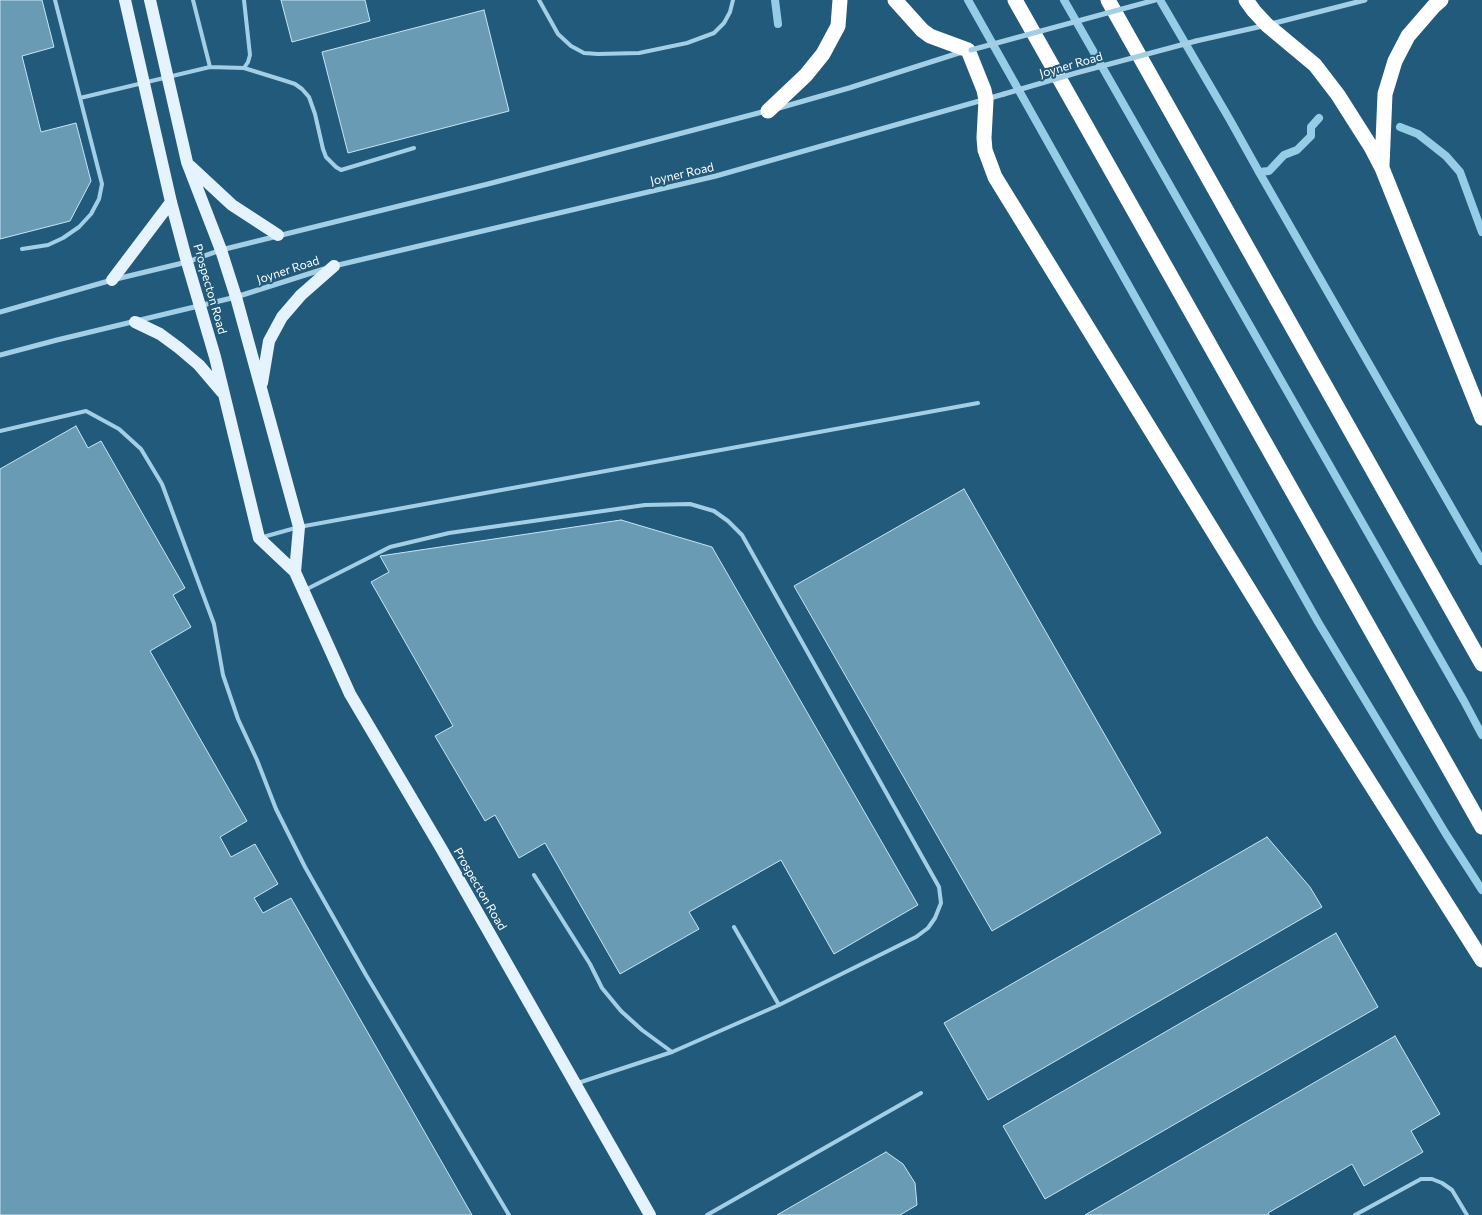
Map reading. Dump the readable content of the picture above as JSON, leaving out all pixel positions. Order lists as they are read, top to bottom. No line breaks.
{"streets":{"main road":["Prospecton Road"],"street":["Joyner Road"]},"crossings":[["Joyner Road","Prospecton Road"]]}
